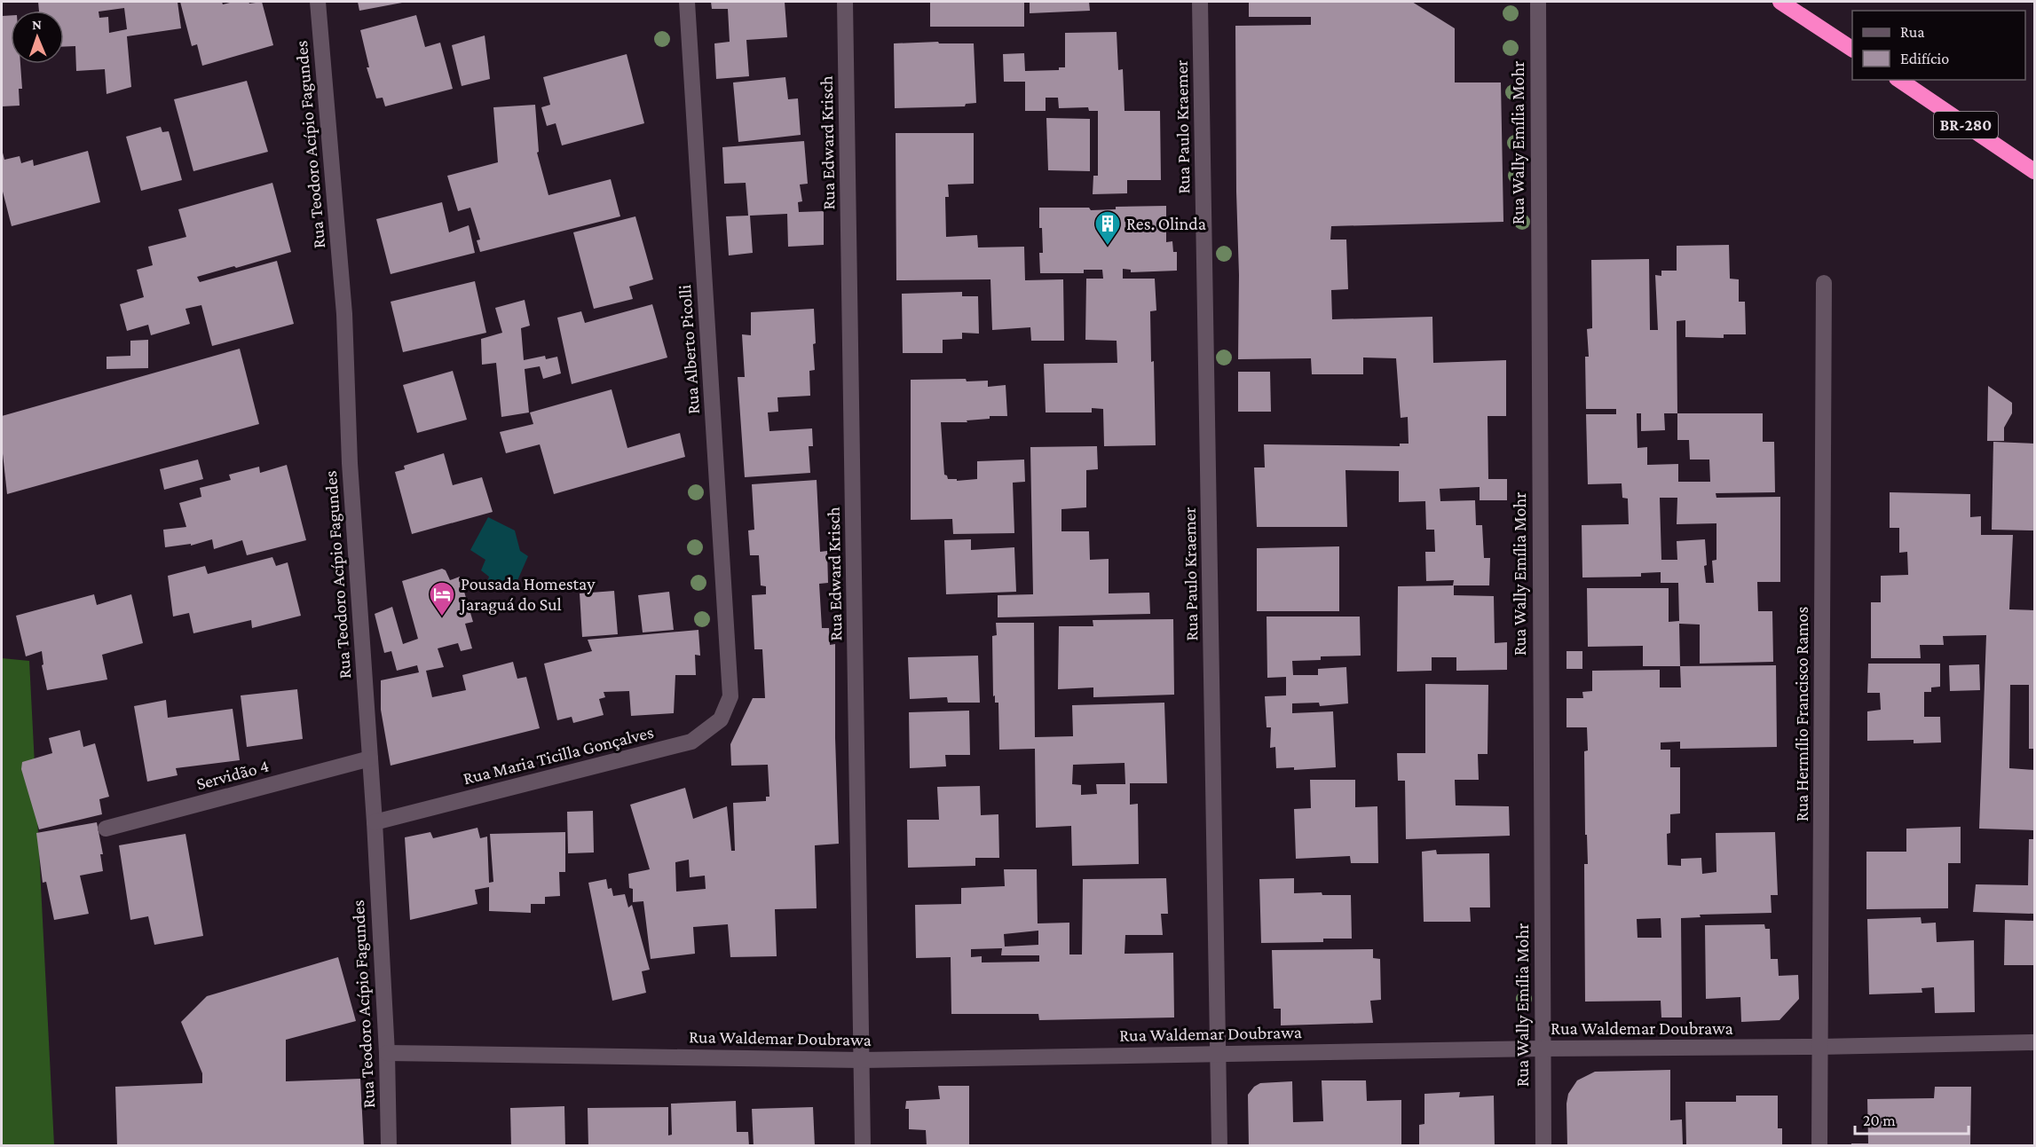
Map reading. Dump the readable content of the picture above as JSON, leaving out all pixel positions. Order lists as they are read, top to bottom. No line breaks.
{"streets":{"highway":["BR-280"],"street":["Rua Paulo Kraemer","Rua Edward Krisch","Rua Wally Emília Mohr","Rua Teodoro Acípio Fagundes","Rua Alberto Picolli","Rua Hermílio Francisco Ramos","Rua Maria Ticilla Gonçalves","Servidão 4","Rua Waldemar Doubrawa"]},"crossings":[["Rua Paulo Kraemer","Rua Waldemar Doubrawa"],["Rua Edward Krisch","Rua Waldemar Doubrawa"],["Rua Wally Emília Mohr","Rua Waldemar Doubrawa"],["Rua Teodoro Acípio Fagundes","Rua Maria Ticilla Gonçalves"],["Rua Teodoro Acípio Fagundes","Servidão 4"],["Rua Teodoro Acípio Fagundes","Rua Waldemar Doubrawa"],["Rua Alberto Picolli","Rua Maria Ticilla Gonçalves"],["Rua Hermílio Francisco Ramos","Rua Waldemar Doubrawa"]],"places":{"building":["Res. Olinda"],"hotel":["Pousada Homestay Jaraguá do Sul"]},"legend":["Rua","Edifício"],"scale_bar":"20 m","north":"top"}
